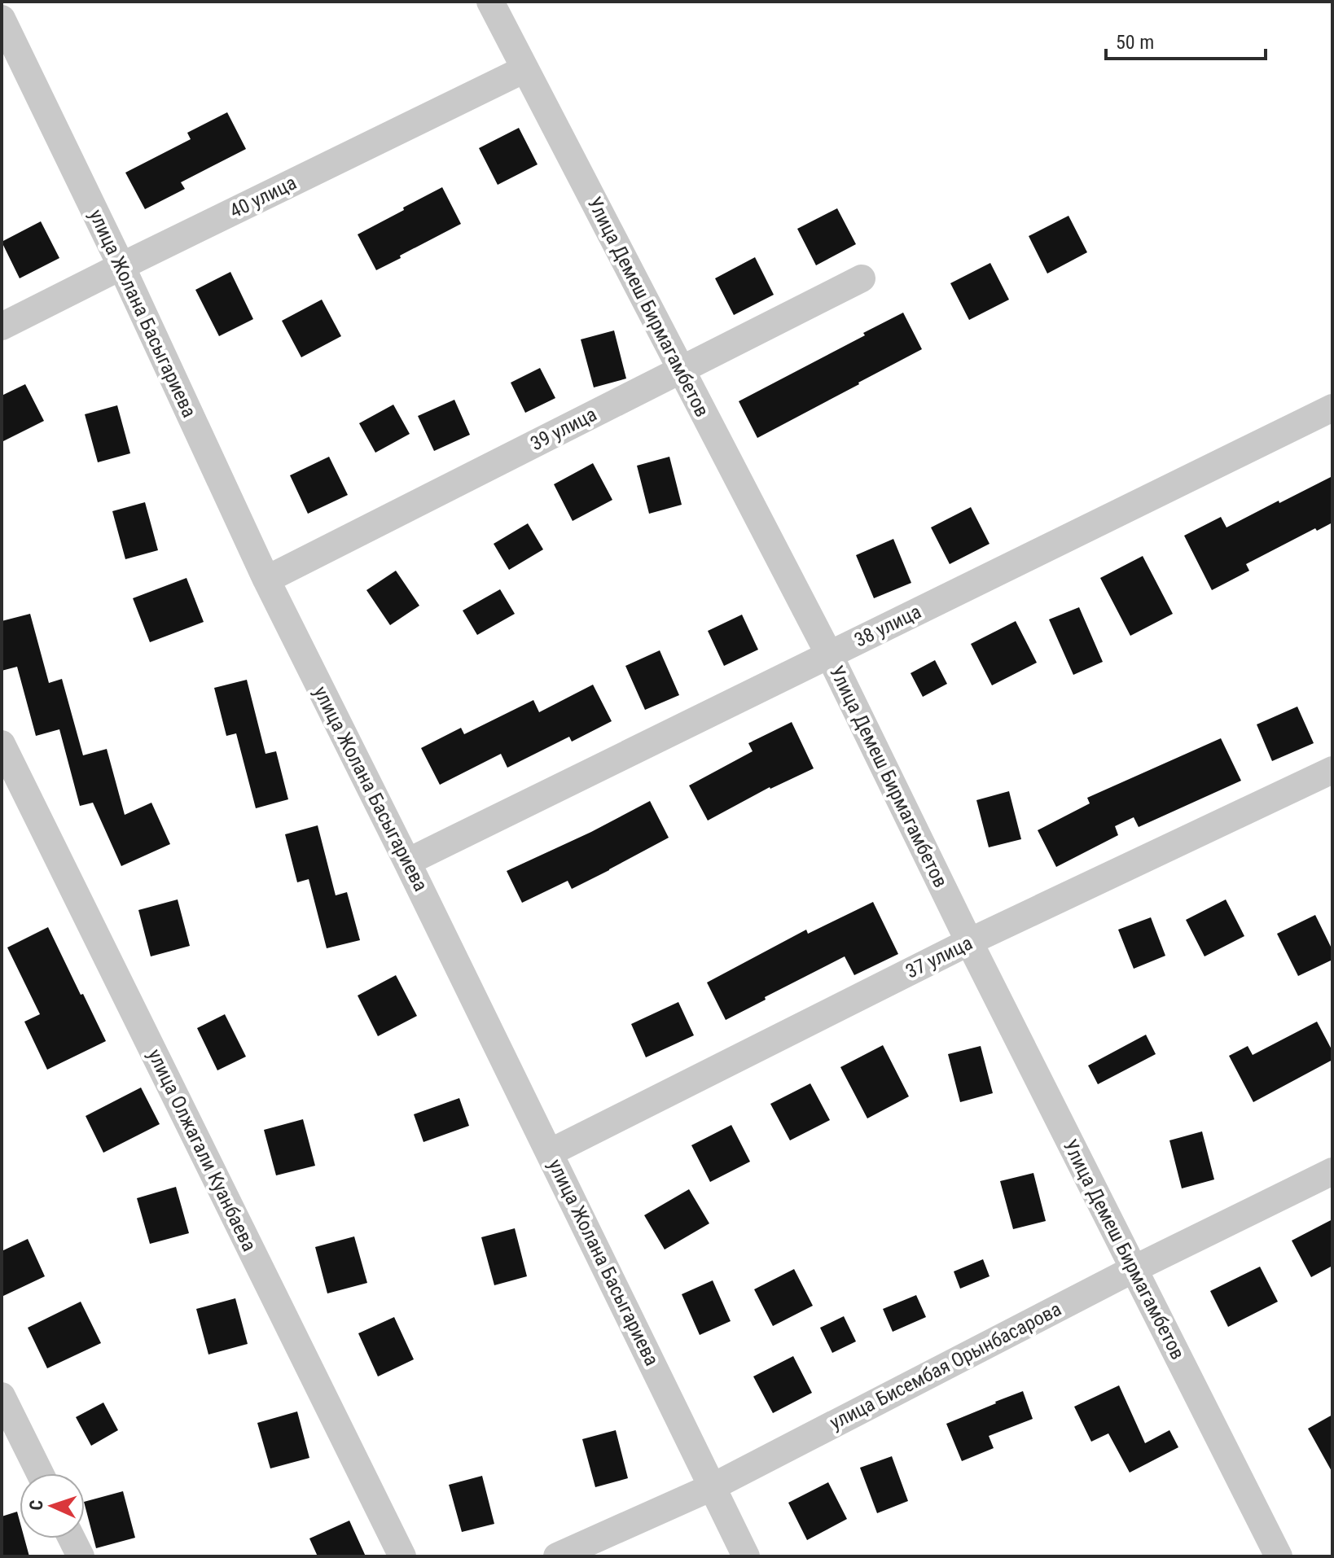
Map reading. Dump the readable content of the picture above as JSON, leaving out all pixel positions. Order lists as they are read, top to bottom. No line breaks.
{"streets":{"street":["40 улица","Улица Демеш Бирмагамбетов","улица Жолана Басыгариева","39 улица","38 улица","37 улица","улица Олжагали Куанбаева","улица Бисембая Орынбасарова"]},"crossings":[["40 улица","Улица Демеш Бирмагамбетов"],["40 улица","улица Жолана Басыгариева"],["Улица Демеш Бирмагамбетов","39 улица"],["Улица Демеш Бирмагамбетов","38 улица"],["Улица Демеш Бирмагамбетов","37 улица"],["Улица Демеш Бирмагамбетов","улица Бисембая Орынбасарова"],["улица Жолана Басыгариева","39 улица"],["улица Жолана Басыгариева","38 улица"],["улица Жолана Басыгариева","37 улица"],["улица Жолана Басыгариева","улица Бисембая Орынбасарова"]],"scale_bar":"50 m","north":"left"}
